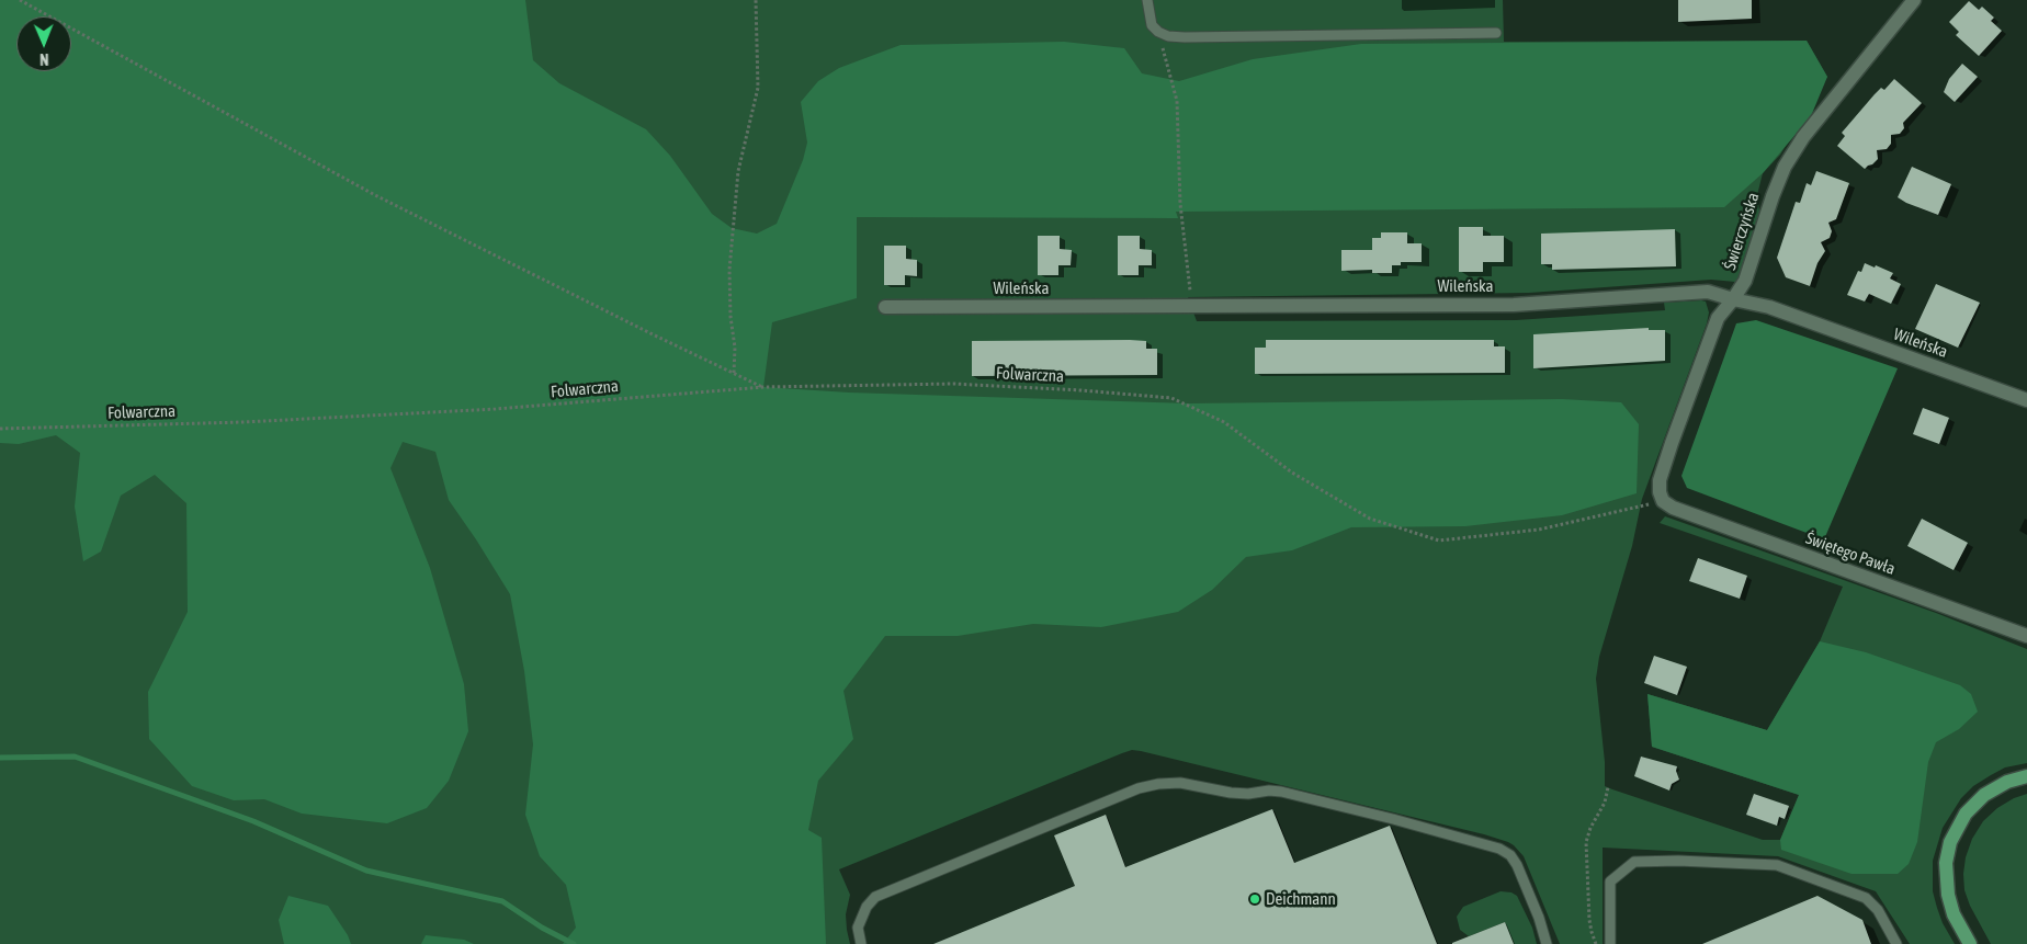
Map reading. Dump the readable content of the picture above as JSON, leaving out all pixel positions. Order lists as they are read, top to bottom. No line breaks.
{"streets":{"street":["Świerczyńska","Wileńska","Świętego Pawła"],"path":["Folwarczna"]},"crossings":[["Świerczyńska","Wileńska"],["Świerczyńska","Folwarczna"],["Świerczyńska","Świętego Pawła"],["Folwarczna","Świętego Pawła"]],"places":["Deichmann"],"north":"bottom"}
